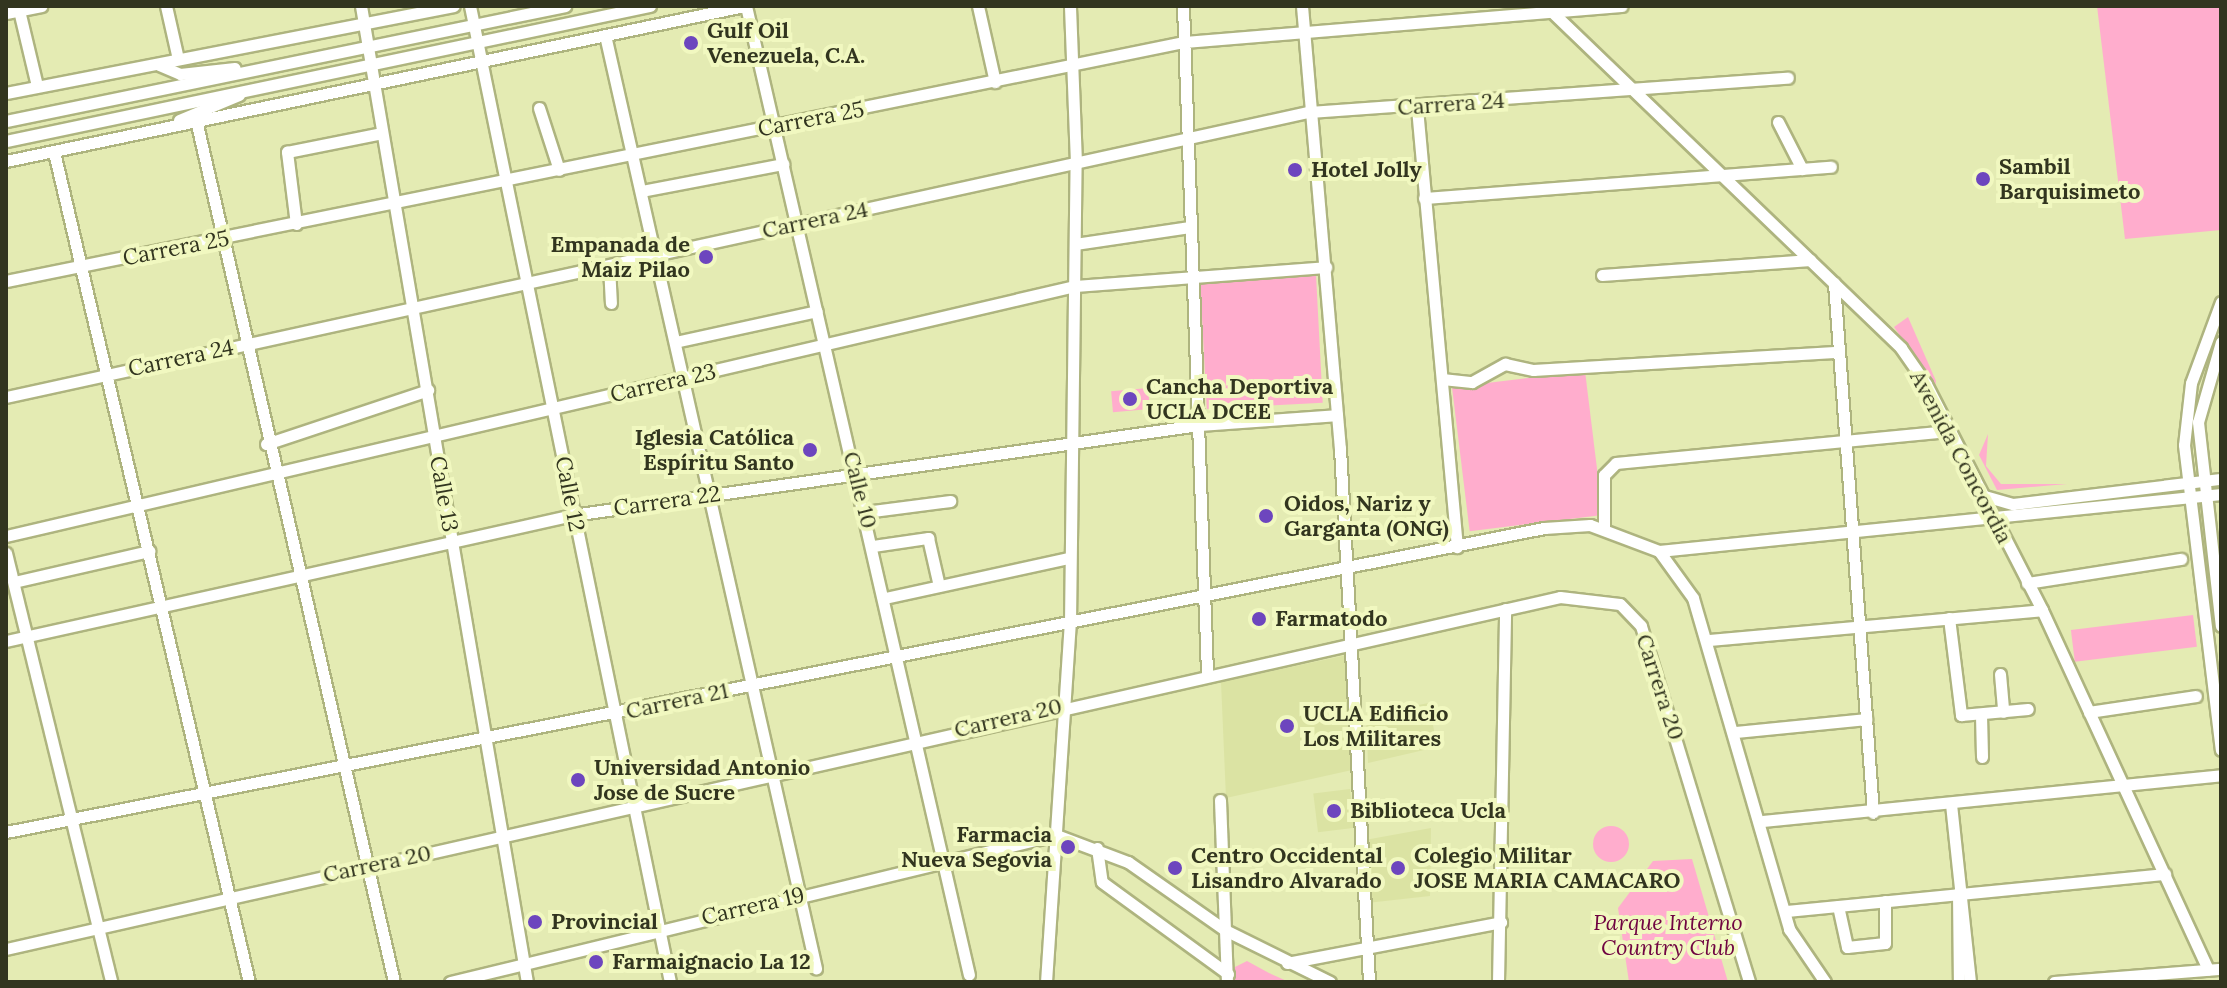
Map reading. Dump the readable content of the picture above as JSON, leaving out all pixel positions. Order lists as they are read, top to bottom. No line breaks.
{"streets":{"street":["Carrera 24","Carrera 25","Carrera 23","Avenida Concordia","Calle 10","Calle 13","Calle 12","Carrera 22","Carrera 20","Carrera 21","Carrera 19"]},"crossings":[["Carrera 24","Avenida Concordia"],["Carrera 24","Calle 10"],["Carrera 24","Calle 13"],["Carrera 24","Calle 12"],["Carrera 25","Avenida Concordia"],["Carrera 25","Calle 10"],["Carrera 25","Calle 13"],["Carrera 25","Calle 12"],["Carrera 23","Calle 10"],["Carrera 23","Calle 13"],["Carrera 23","Calle 12"],["Calle 10","Carrera 22"],["Calle 10","Carrera 20"],["Calle 10","Carrera 21"],["Calle 10","Carrera 19"],["Calle 13","Carrera 22"],["Calle 13","Carrera 20"],["Calle 13","Carrera 21"],["Calle 13","Carrera 19"],["Calle 12","Carrera 22"],["Calle 12","Carrera 20"],["Calle 12","Carrera 21"],["Calle 12","Carrera 19"]],"parks":["Parque Interno Country Club"],"places":["Gulf Oil Venezuela, C.A.","Hotel Jolly","Sambil Barquisimeto","Empanada de Maiz Pilao","Cancha Deportiva UCLA DCEE","Iglesia Católica Espíritu Santo","Oidos, Nariz y Garganta (ONG)","Farmatodo","UCLA Edificio Los Militares","Universidad Antonio Jose de Sucre","Biblioteca Ucla","Farmacia Nueva Segovia","Centro Occidental Lisandro Alvarado","Colegio Militar JOSE MARIA CAMACARO","Provincial","Farmaignacio La 12"]}
